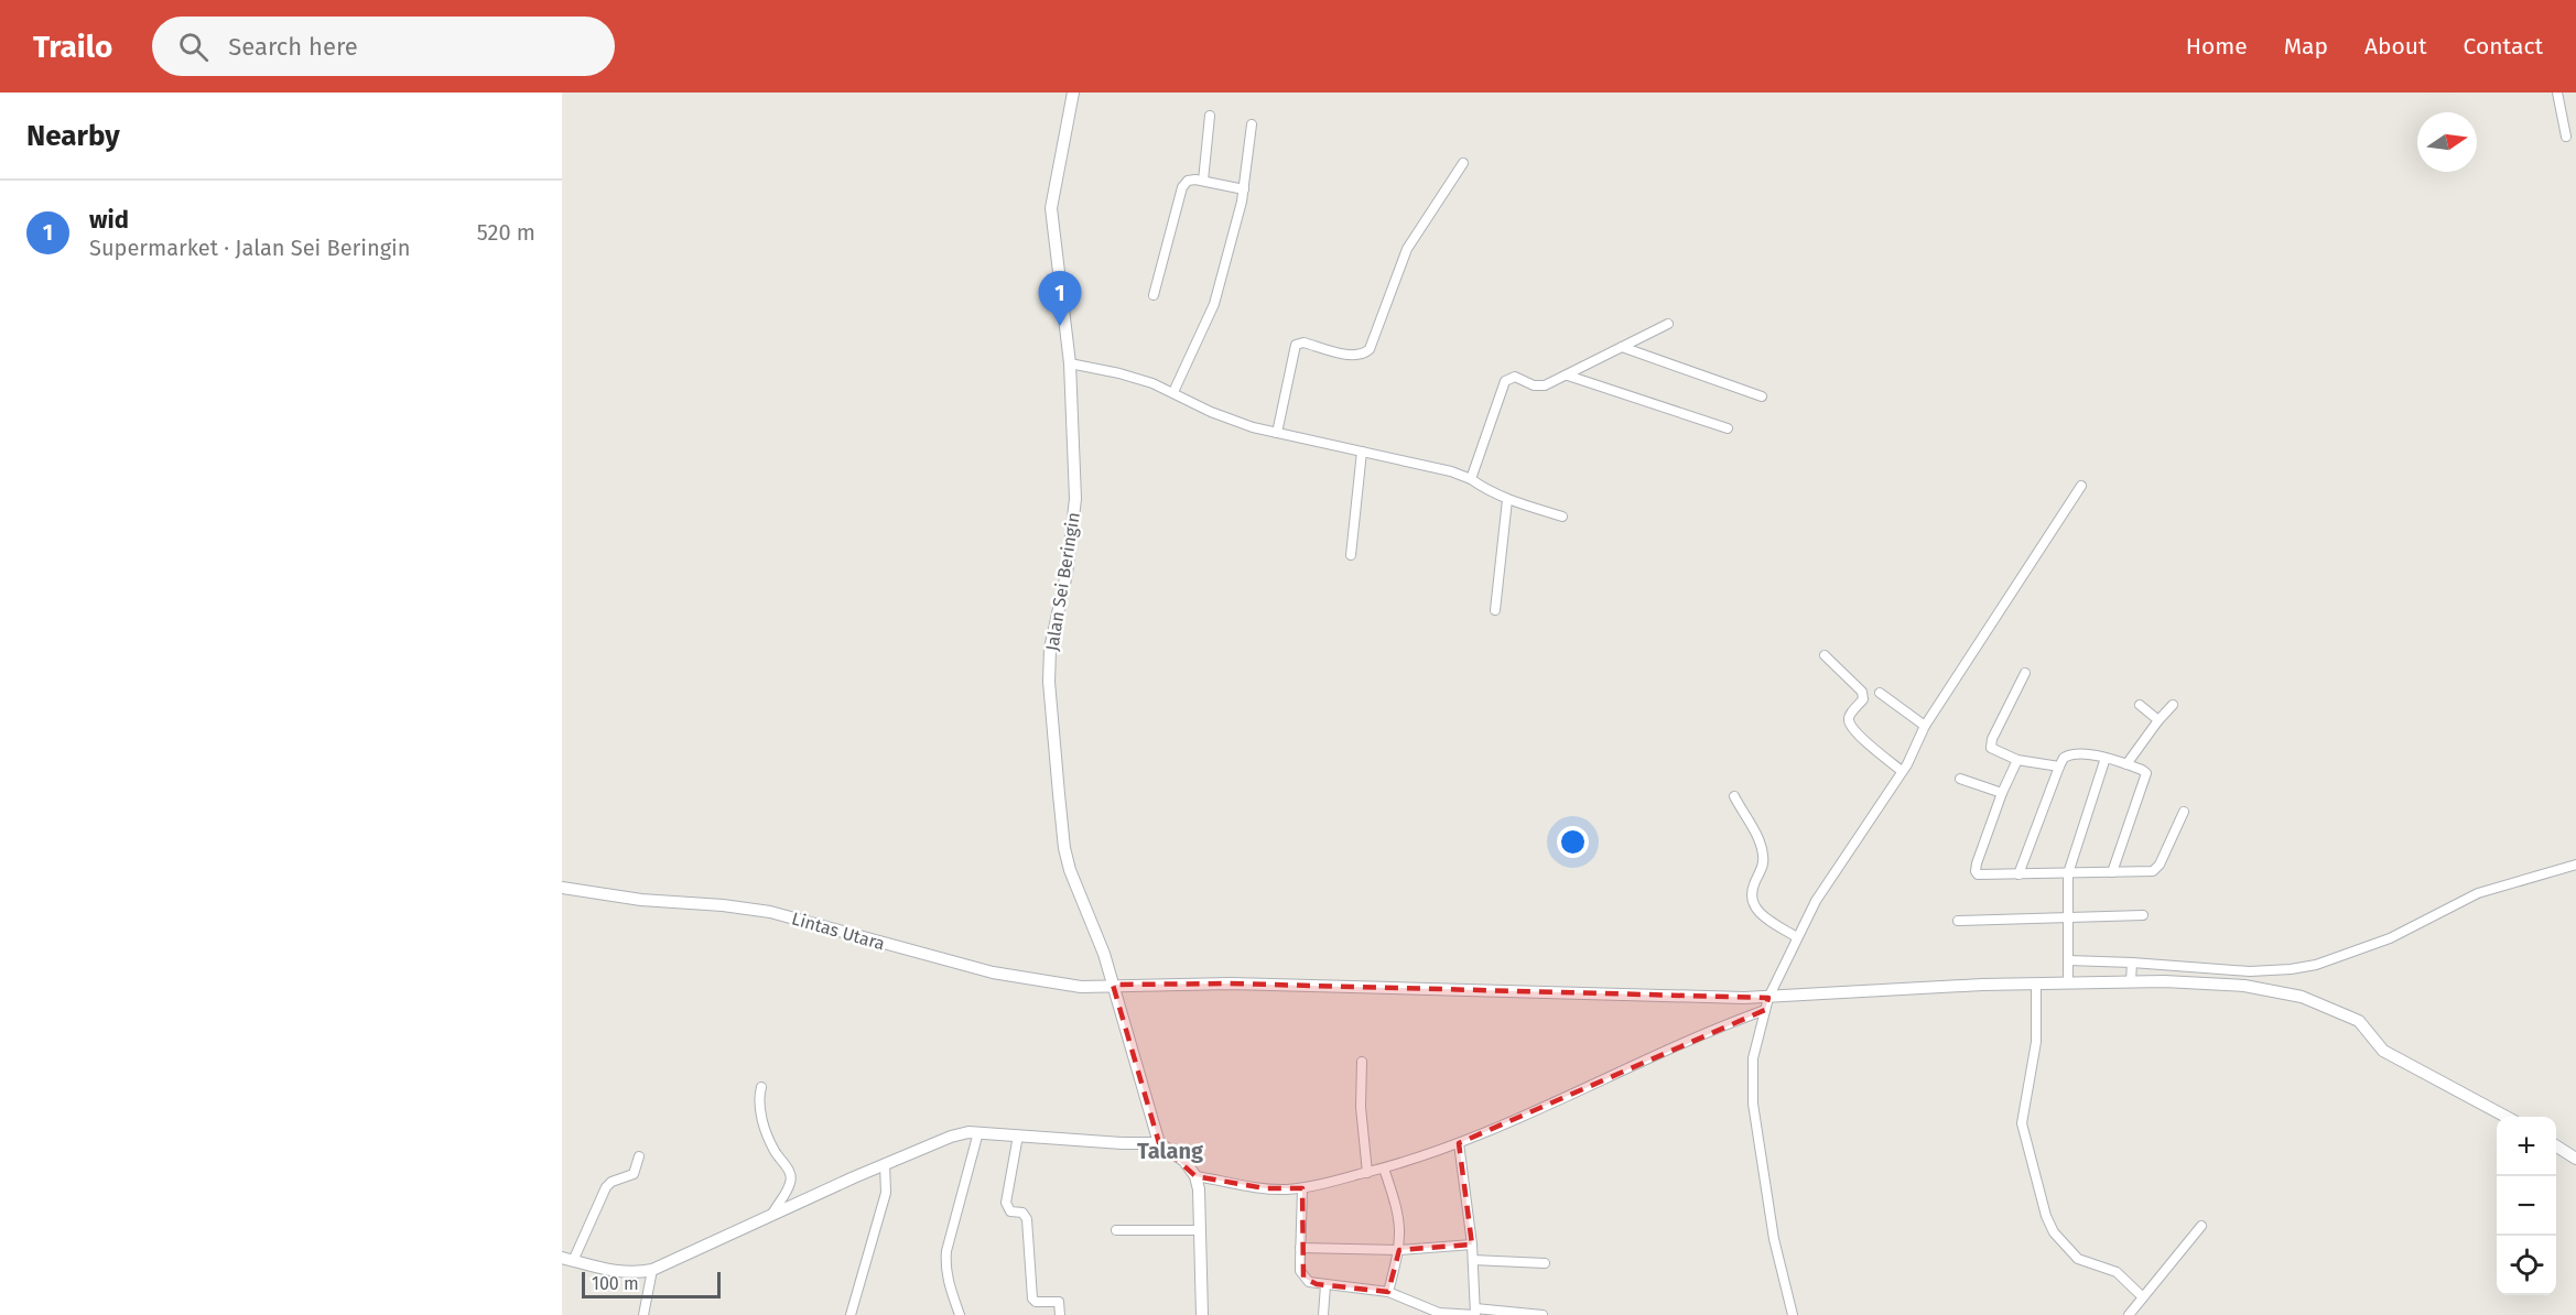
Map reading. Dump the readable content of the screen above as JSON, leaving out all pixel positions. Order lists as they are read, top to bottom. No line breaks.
{"streets":{"street":["Jalan Sei Beringin","Lintas Utara"]},"crossings":[["Jalan Sei Beringin","Lintas Utara"]],"districts":["Talang"],"scale_bar":"100 m","north":"right","page":{"header":"Trailo","search":"Search here","nav":["Home","Map","About","Contact"],"heading":"Nearby","list":[{"mark":"1","name":"wid","note":"Supermarket · Jalan Sei Beringin","value":"520 m"}],"pins":"1","map_buttons":["+","−"],"scale":"100 m"}}
